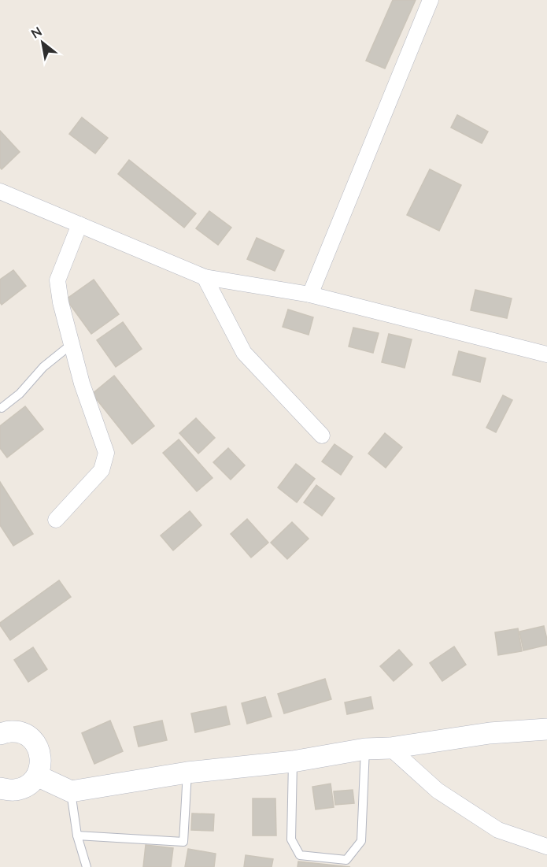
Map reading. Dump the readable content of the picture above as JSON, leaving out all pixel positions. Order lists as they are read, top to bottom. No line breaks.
{"north":"top left"}
